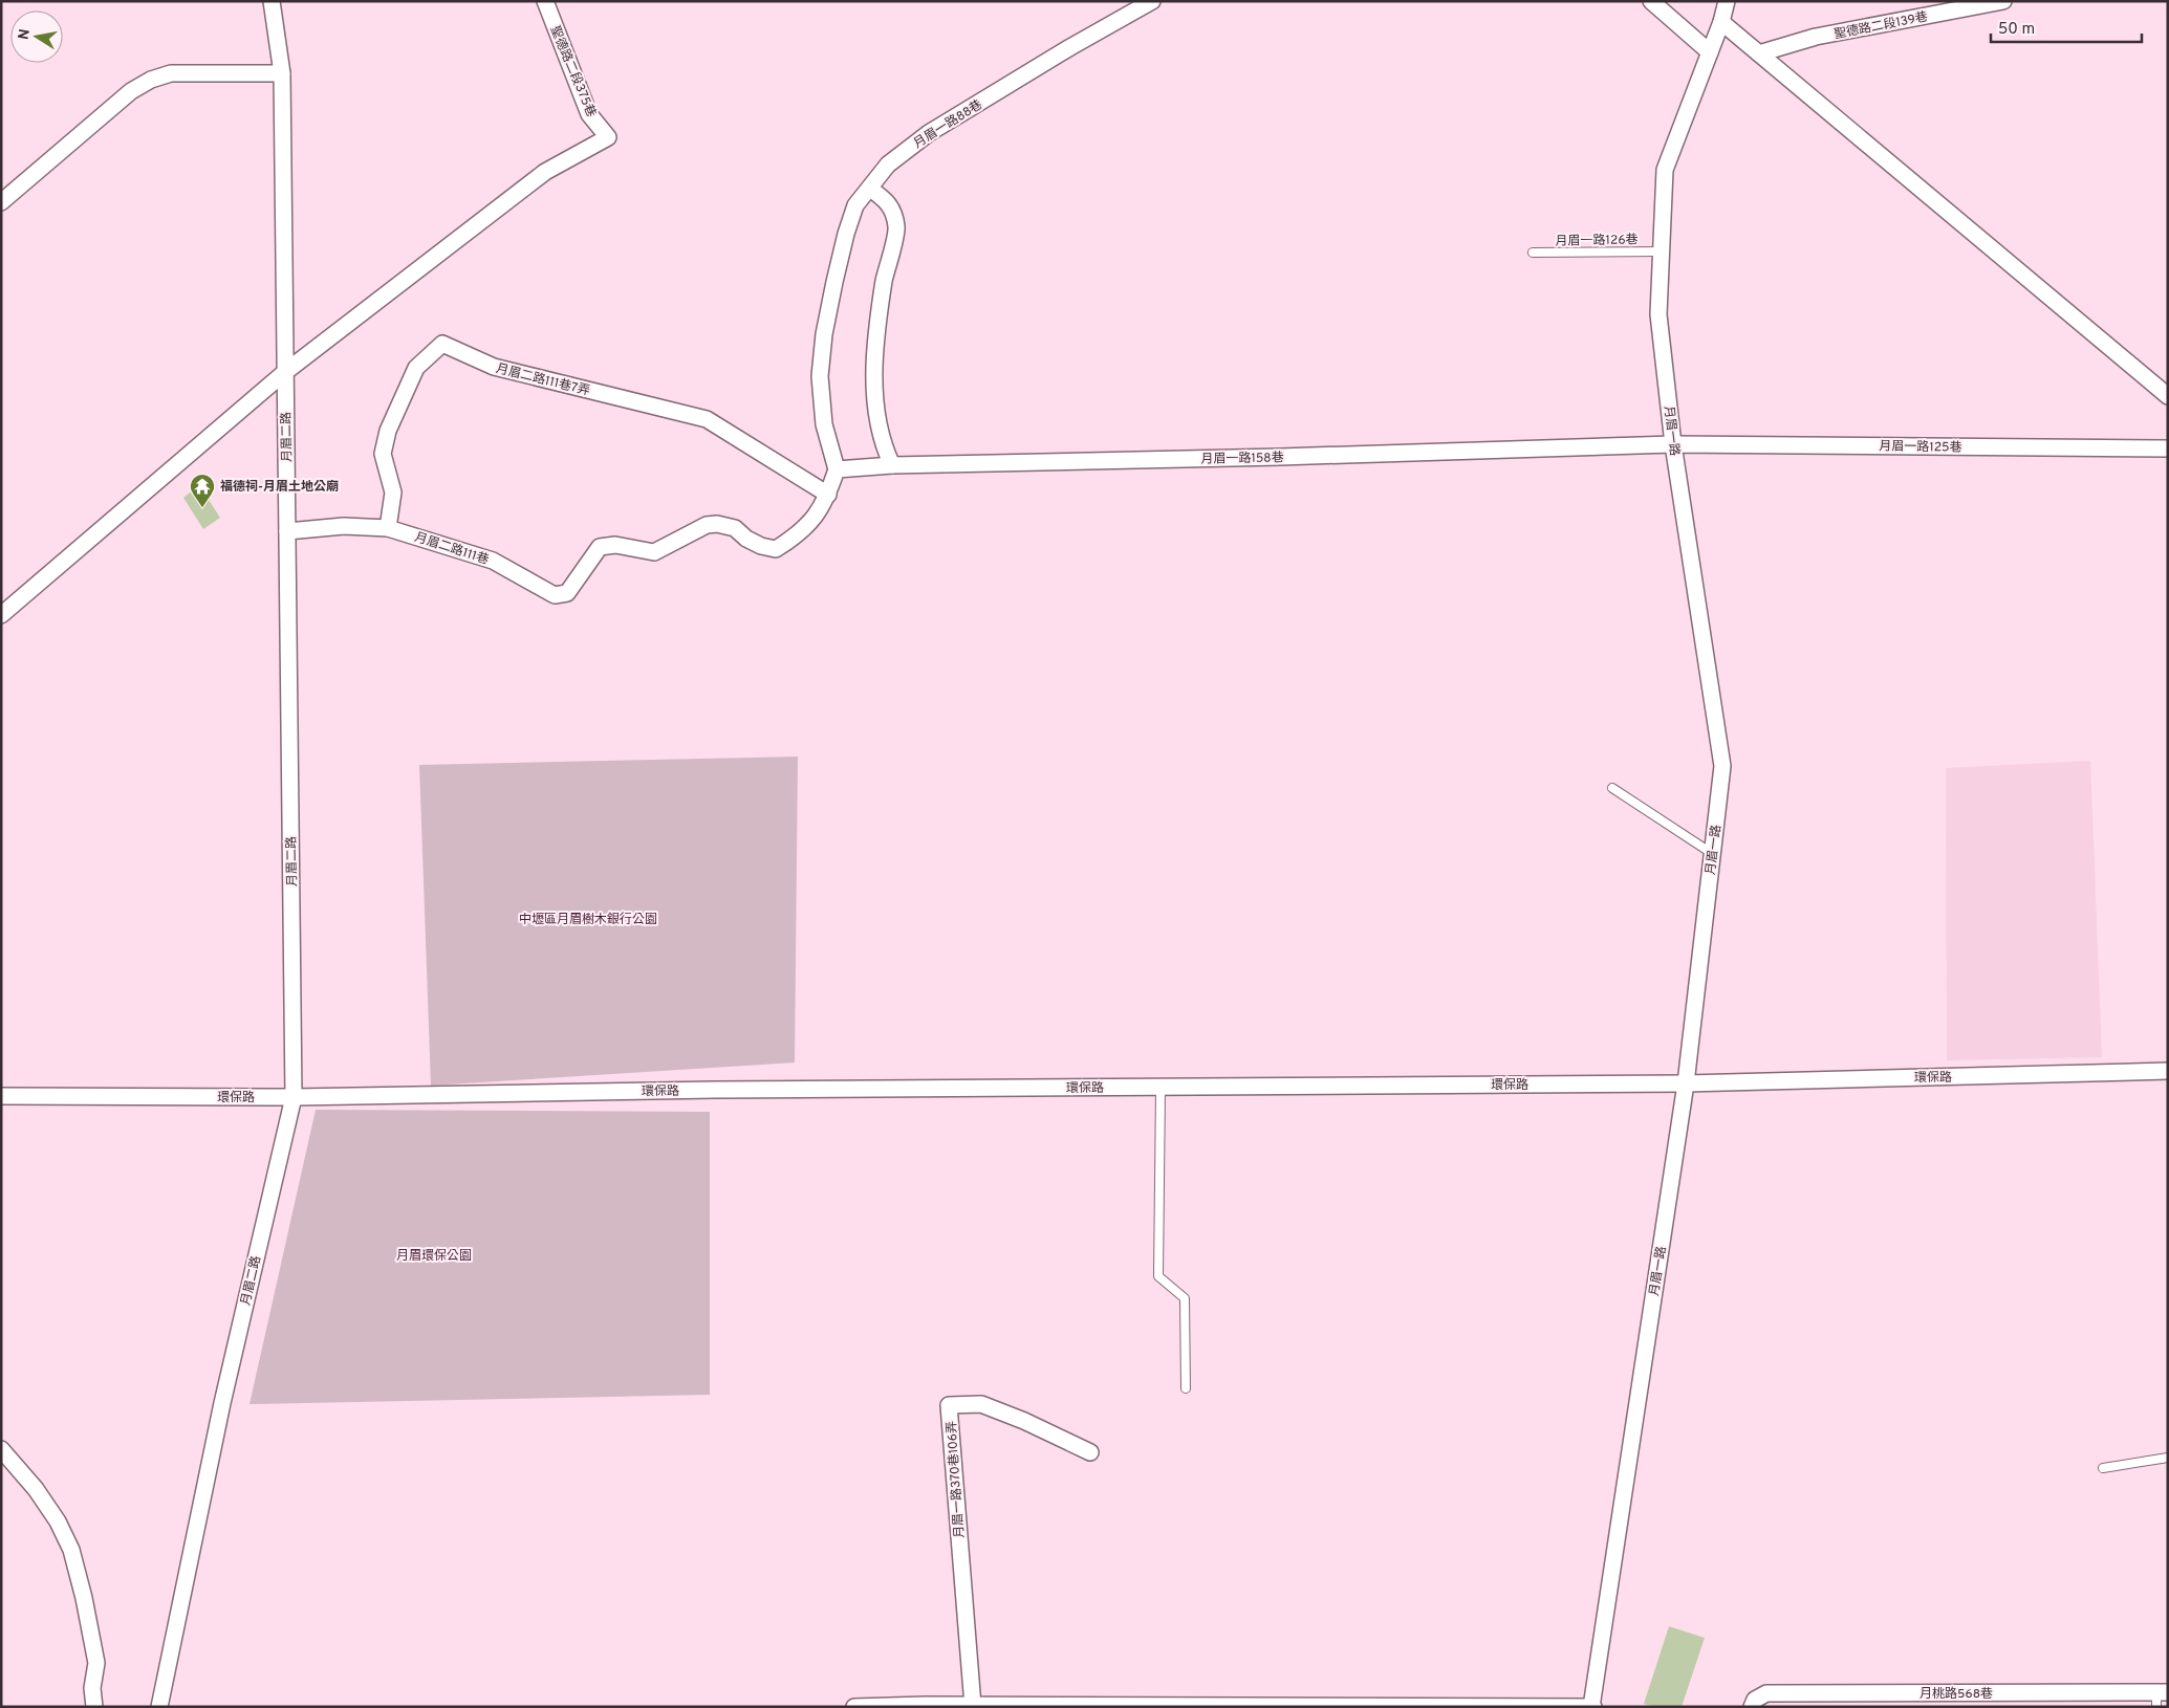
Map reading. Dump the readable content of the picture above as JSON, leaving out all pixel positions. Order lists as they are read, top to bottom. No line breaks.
{"streets":{"street":["聖德路二段139巷","聖德路二段375巷","月眉一路88巷","月眉二路111巷7弄","月眉一路","月眉二路","月眉一路125巷","月眉一路158巷","月眉二路111巷","環保路","月眉一路370巷106弄","月桃路568巷"],"lane":["月眉一路126巷"]},"crossings":[["聖德路二段375巷","月眉二路"],["月眉一路88巷","月眉一路158巷"],["月眉一路126巷","月眉一路"],["月眉二路111巷7弄","月眉二路111巷"],["月眉一路","月眉一路125巷"],["月眉一路","月眉一路158巷"],["月眉一路","環保路"],["月眉二路","月眉二路111巷"],["月眉二路","環保路"],["月眉一路125巷","月眉一路158巷"]],"parks":["中壢區月眉樹木銀行公園","月眉環保公園"],"places":{"temple":["福德祠-月眉土地公廟"]},"scale_bar":"50 m","north":"left"}
